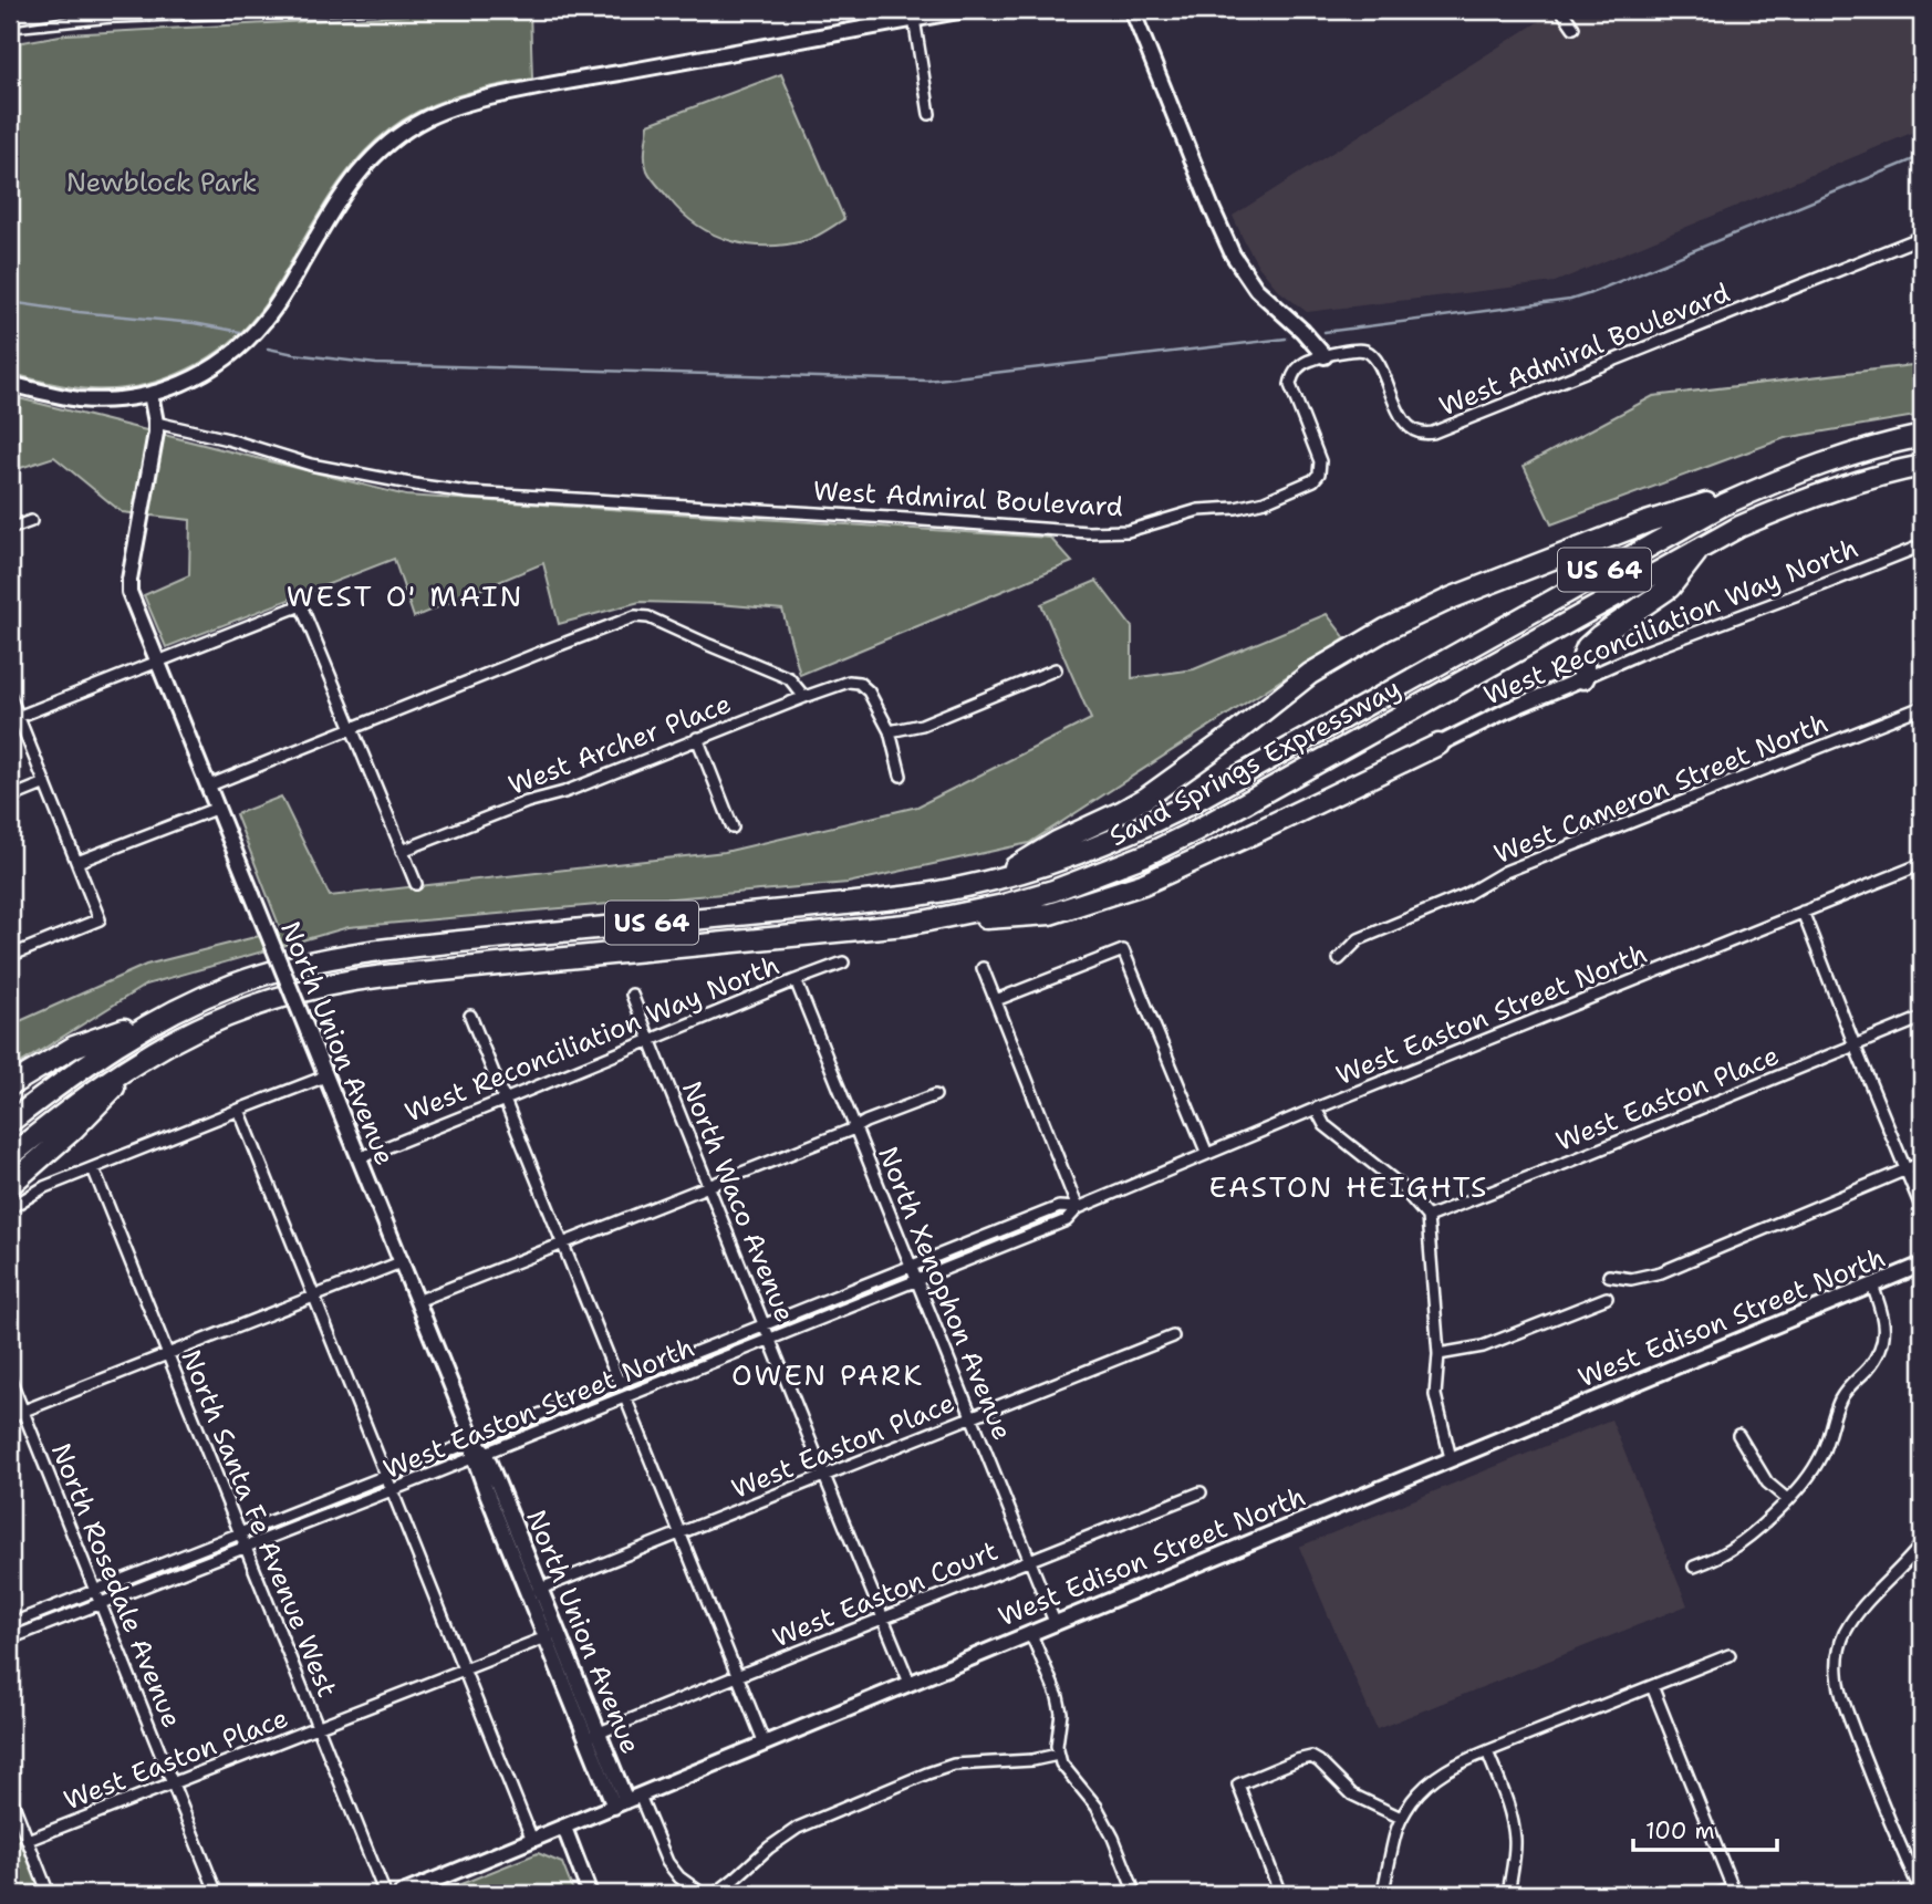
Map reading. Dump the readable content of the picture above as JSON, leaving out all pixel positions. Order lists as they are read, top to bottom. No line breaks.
{"streets":{"highway":["US 64","Sand Springs Expressway"],"main road":["West Reconciliation Way North","North Union Avenue","West Edison Street North"],"street":["West Admiral Boulevard","West Archer Place","West Cameron Street North","West Easton Street North","West Easton Place","North Waco Avenue","North Xenophon Avenue","North Santa Fe Avenue West","North Rosedale Avenue","West Easton Court"]},"crossings":[["West Admiral Boulevard","North Union Avenue"],["West Reconciliation Way North","North Union Avenue"],["West Reconciliation Way North","North Waco Avenue"],["West Reconciliation Way North","North Xenophon Avenue"],["West Easton Street North","North Union Avenue"],["West Easton Street North","North Waco Avenue"],["West Easton Street North","North Xenophon Avenue"],["West Easton Street North","North Santa Fe Avenue West"],["West Easton Street North","North Rosedale Avenue"],["North Union Avenue","West Easton Place"],["North Union Avenue","West Edison Street North"],["North Union Avenue","West Easton Court"],["West Easton Place","North Waco Avenue"],["West Easton Place","North Xenophon Avenue"],["West Easton Place","North Santa Fe Avenue West"],["West Easton Place","North Rosedale Avenue"],["North Waco Avenue","West Edison Street North"],["North Waco Avenue","West Easton Court"],["North Xenophon Avenue","West Edison Street North"],["North Xenophon Avenue","West Easton Court"]],"districts":["WEST O' MAIN","EASTON HEIGHTS","OWEN PARK"],"parks":["Newblock Park"],"scale_bar":"100 m"}
